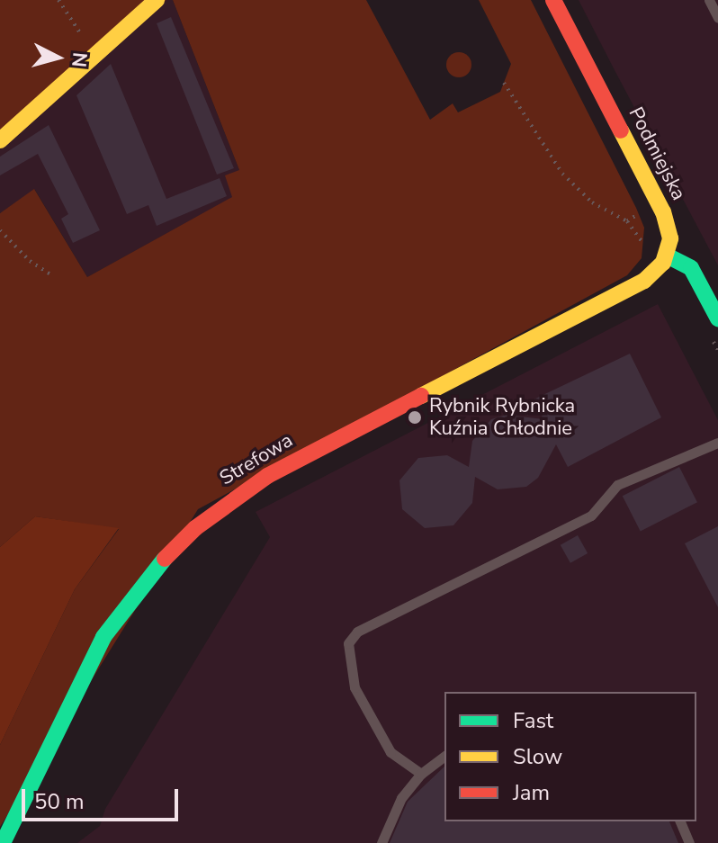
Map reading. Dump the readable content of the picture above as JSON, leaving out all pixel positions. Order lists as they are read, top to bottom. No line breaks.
{"streets":{"street":["Podmiejska","Strefowa"]},"crossings":[["Podmiejska","Strefowa"]],"places":["Rybnik Rybnicka Kuźnia Chłodnie"],"legend":["Fast","Slow","Jam"],"scale_bar":"50 m","north":"right"}
